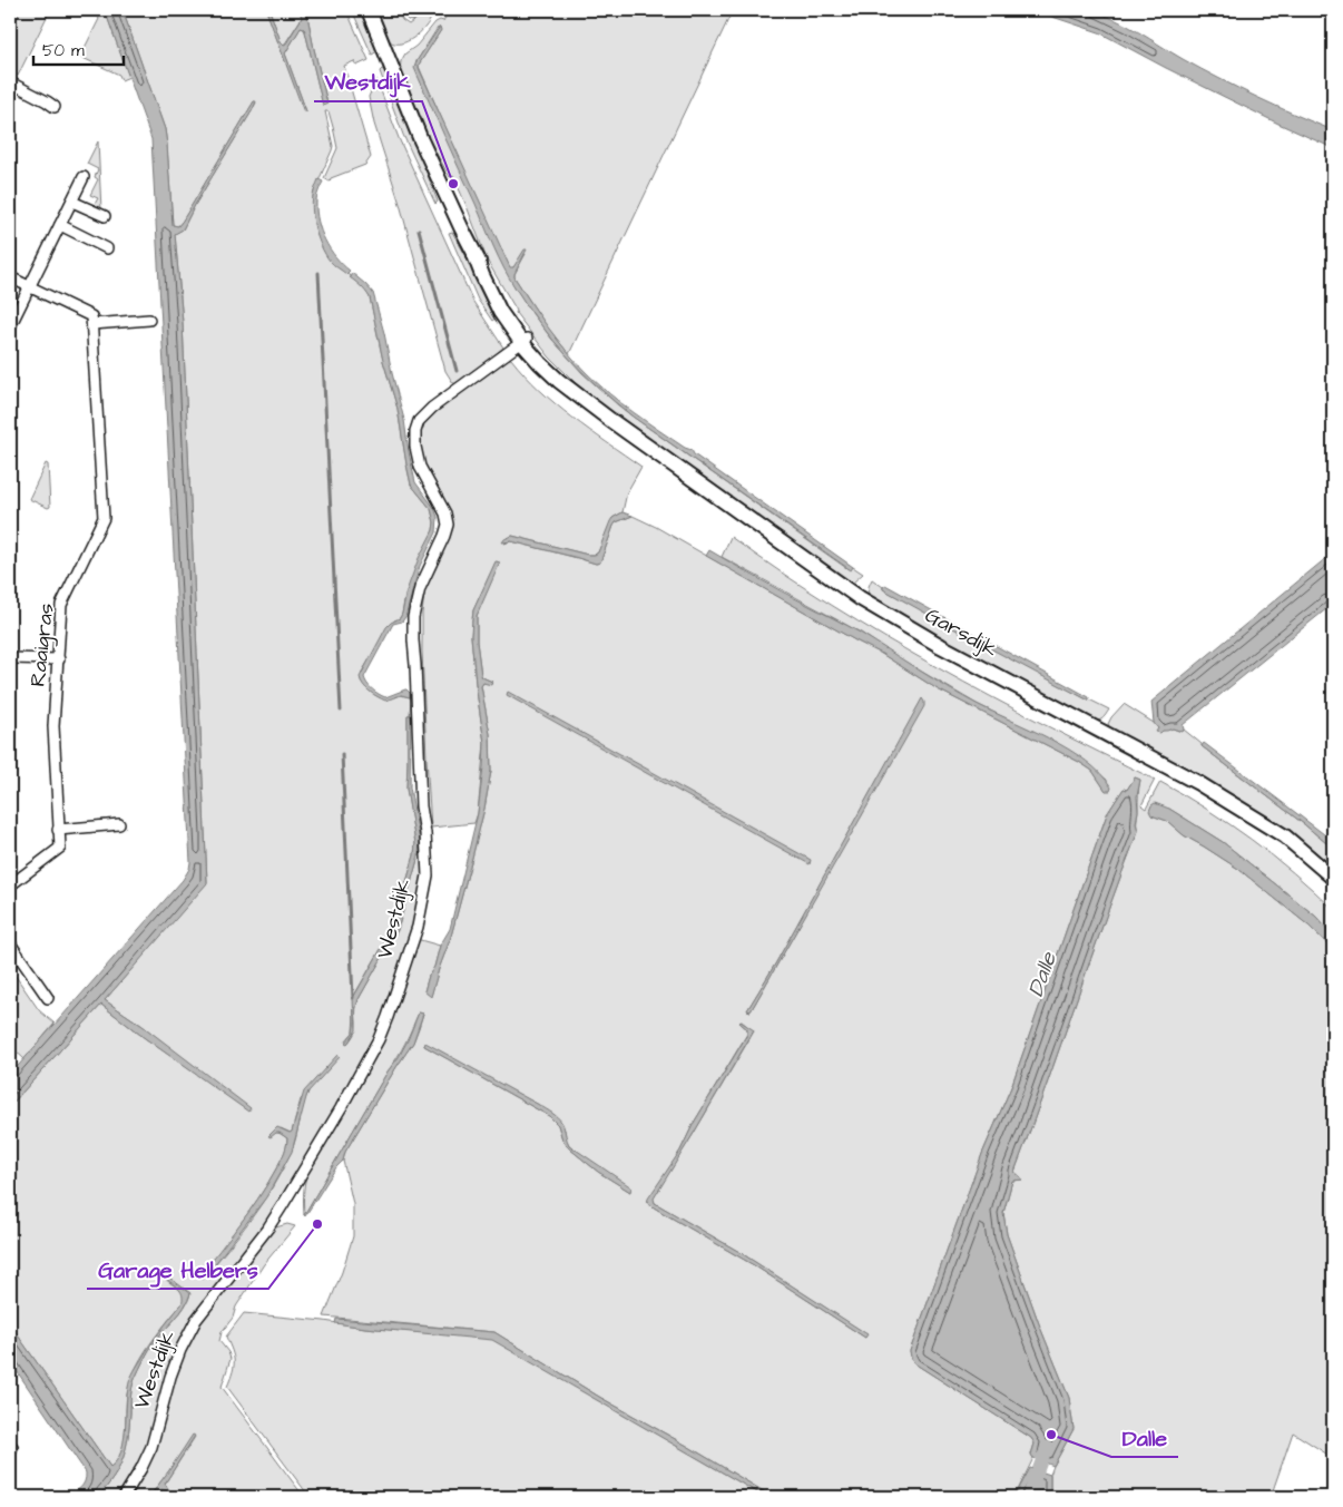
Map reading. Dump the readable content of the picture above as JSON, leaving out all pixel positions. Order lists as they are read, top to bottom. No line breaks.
{"streets":{"main road":["Garsdijk"],"street":["Raaigras","Westdijk"]},"crossings":[["Garsdijk","Westdijk"]],"water":["Dalle"],"places":["Westdijk","Garage Helbers","Dalle"],"scale_bar":"50 m"}
